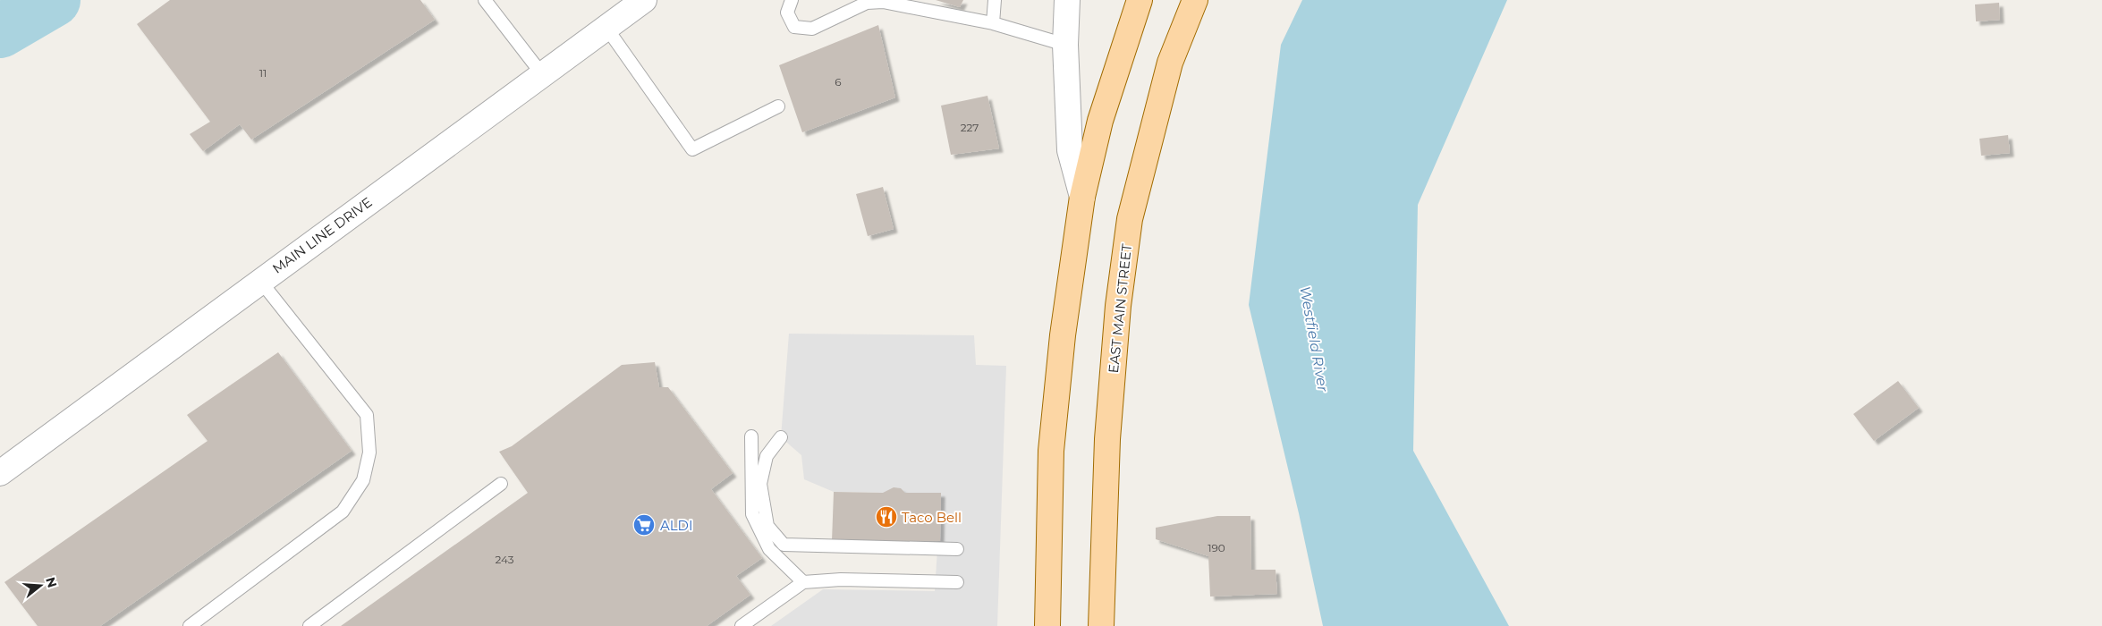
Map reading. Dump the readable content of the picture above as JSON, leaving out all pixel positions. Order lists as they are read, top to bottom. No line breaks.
{"streets":{"main road":["EAST MAIN STREET"],"street":["MAIN LINE DRIVE"]},"water":["Westfield River"],"places":{"restaurant":["Taco Bell"],"supermarket":["ALDI"]},"house_numbers":["11","6","227","190","243"],"north":"right"}
